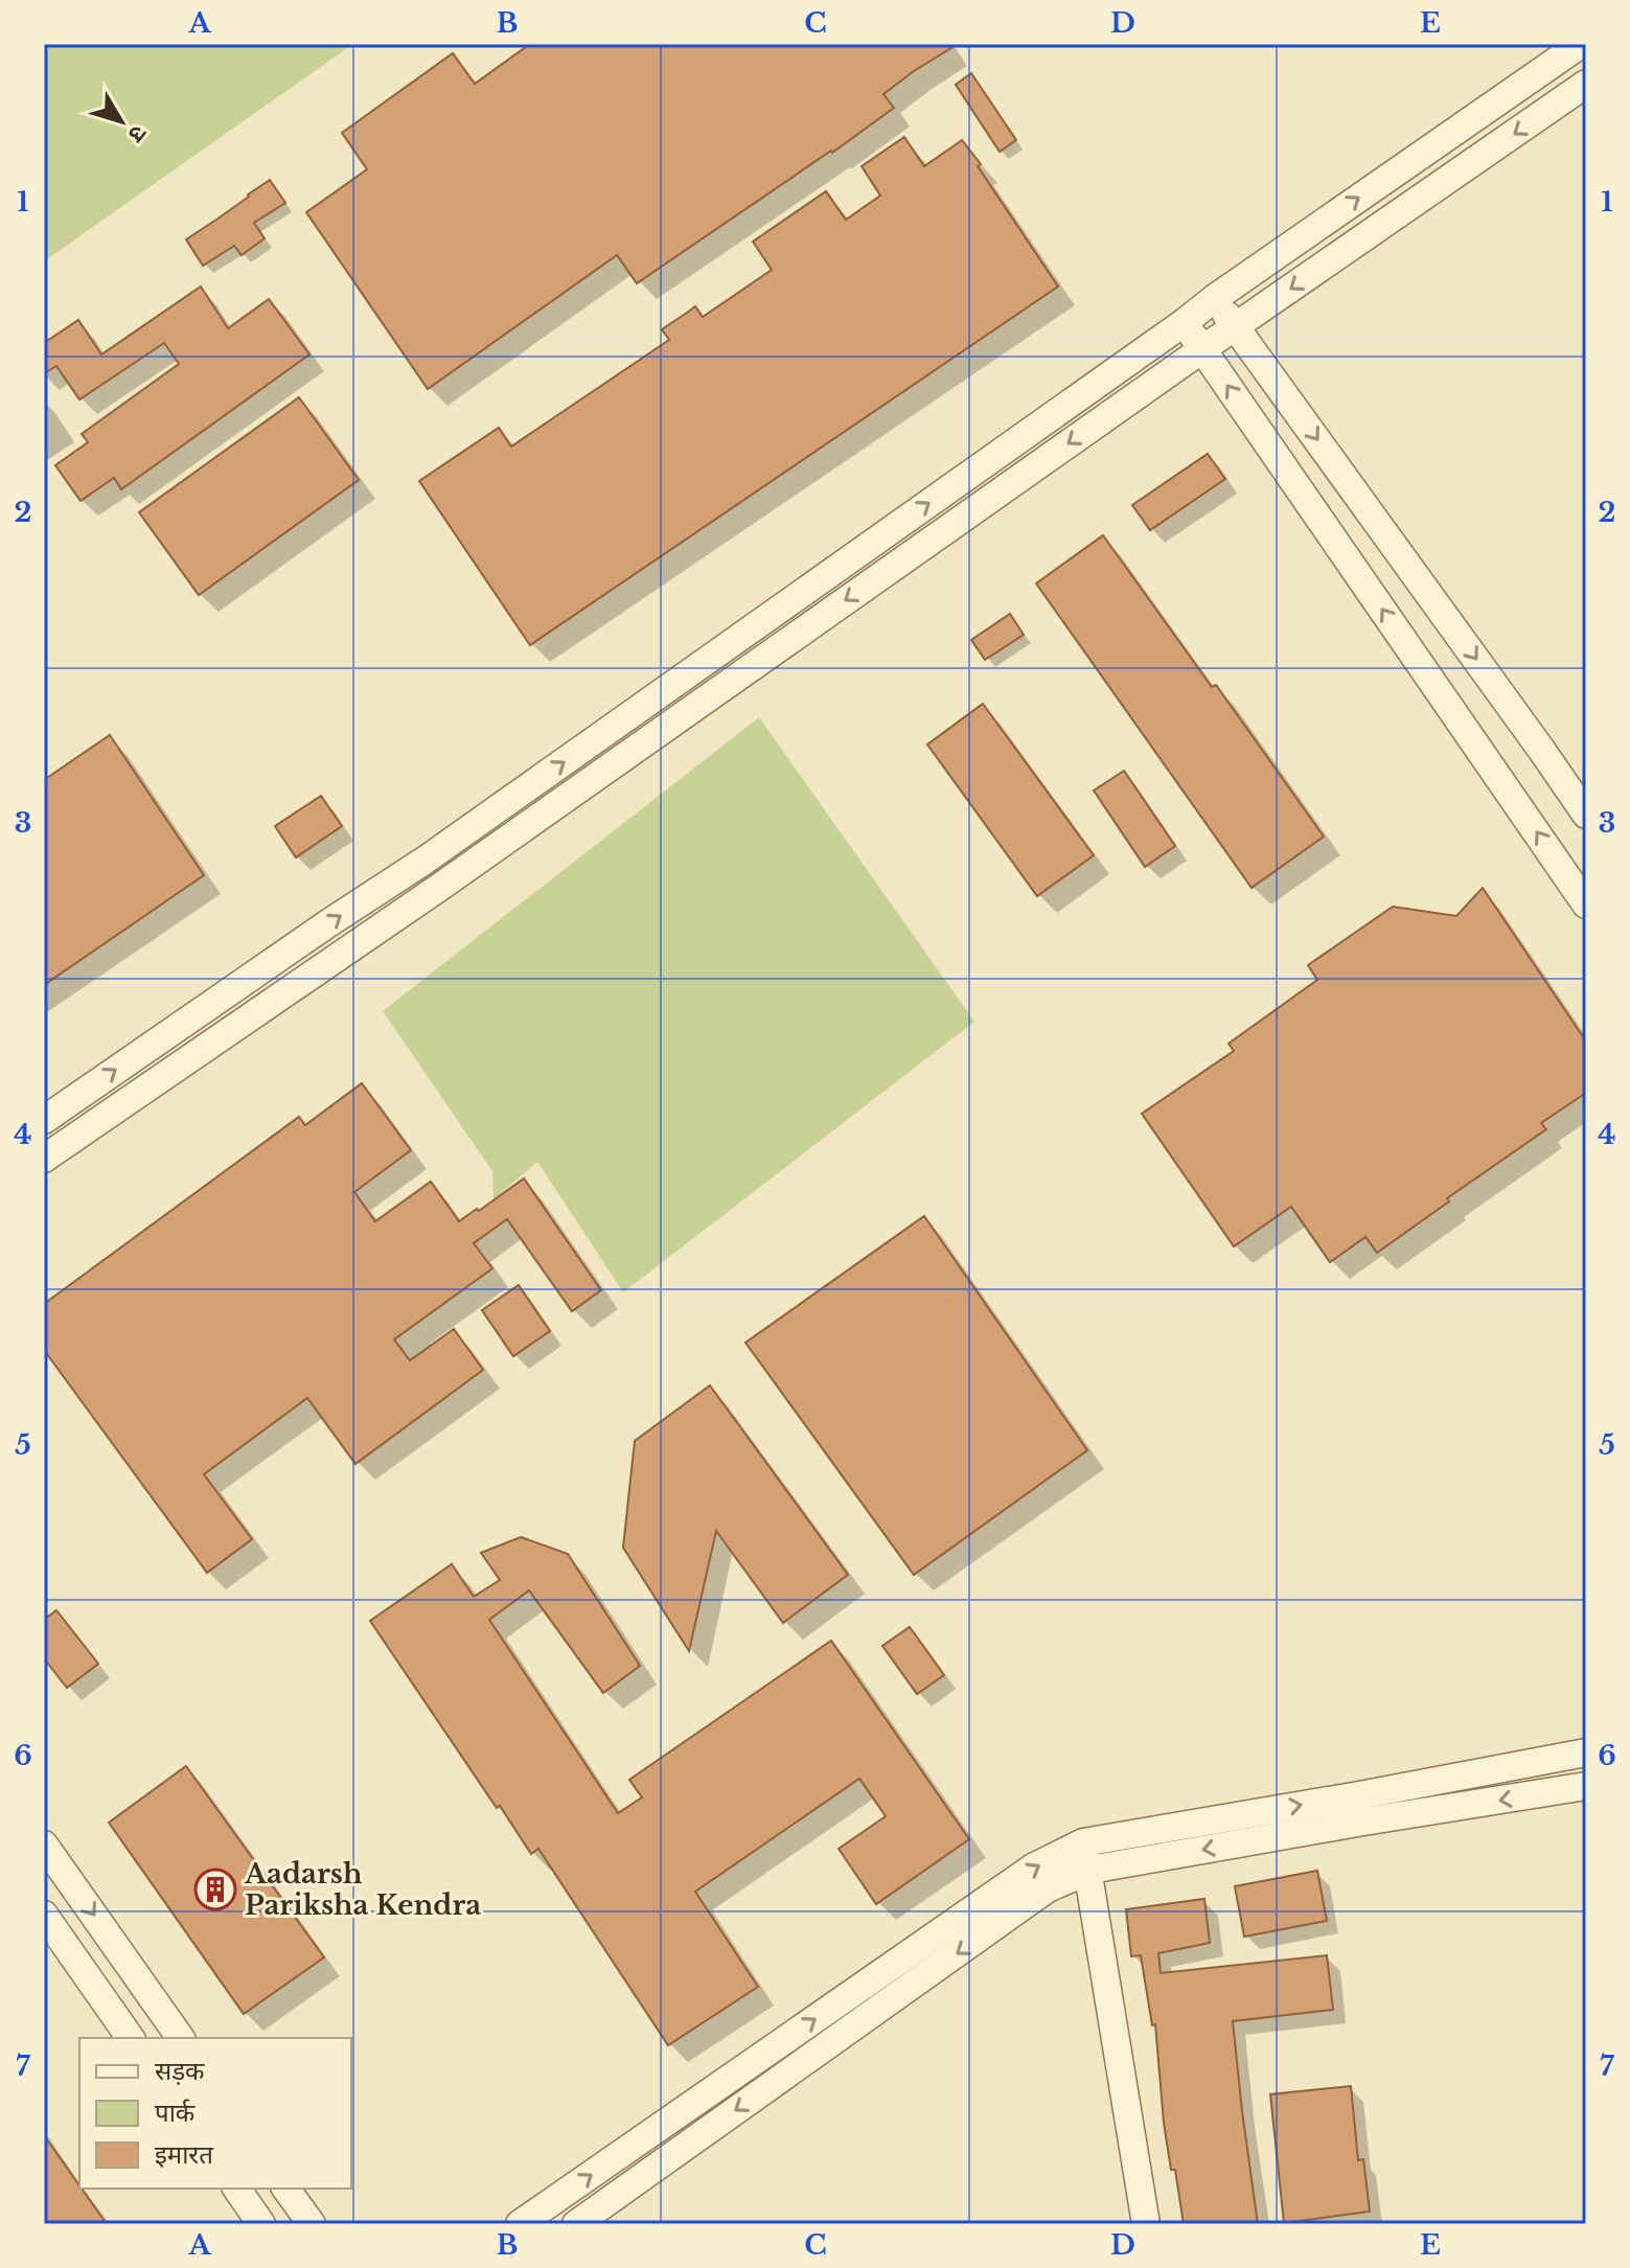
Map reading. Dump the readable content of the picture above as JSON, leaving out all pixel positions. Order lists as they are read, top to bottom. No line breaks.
{"places":{"building":["Aadarsh Pariksha Kendra"]},"legend":["सड़क","पार्क","इमारत"],"north":"bottom right","grid":{"columns":["A","B","C","D","E"],"rows":["1","2","3","4","5","6","7"]}}
